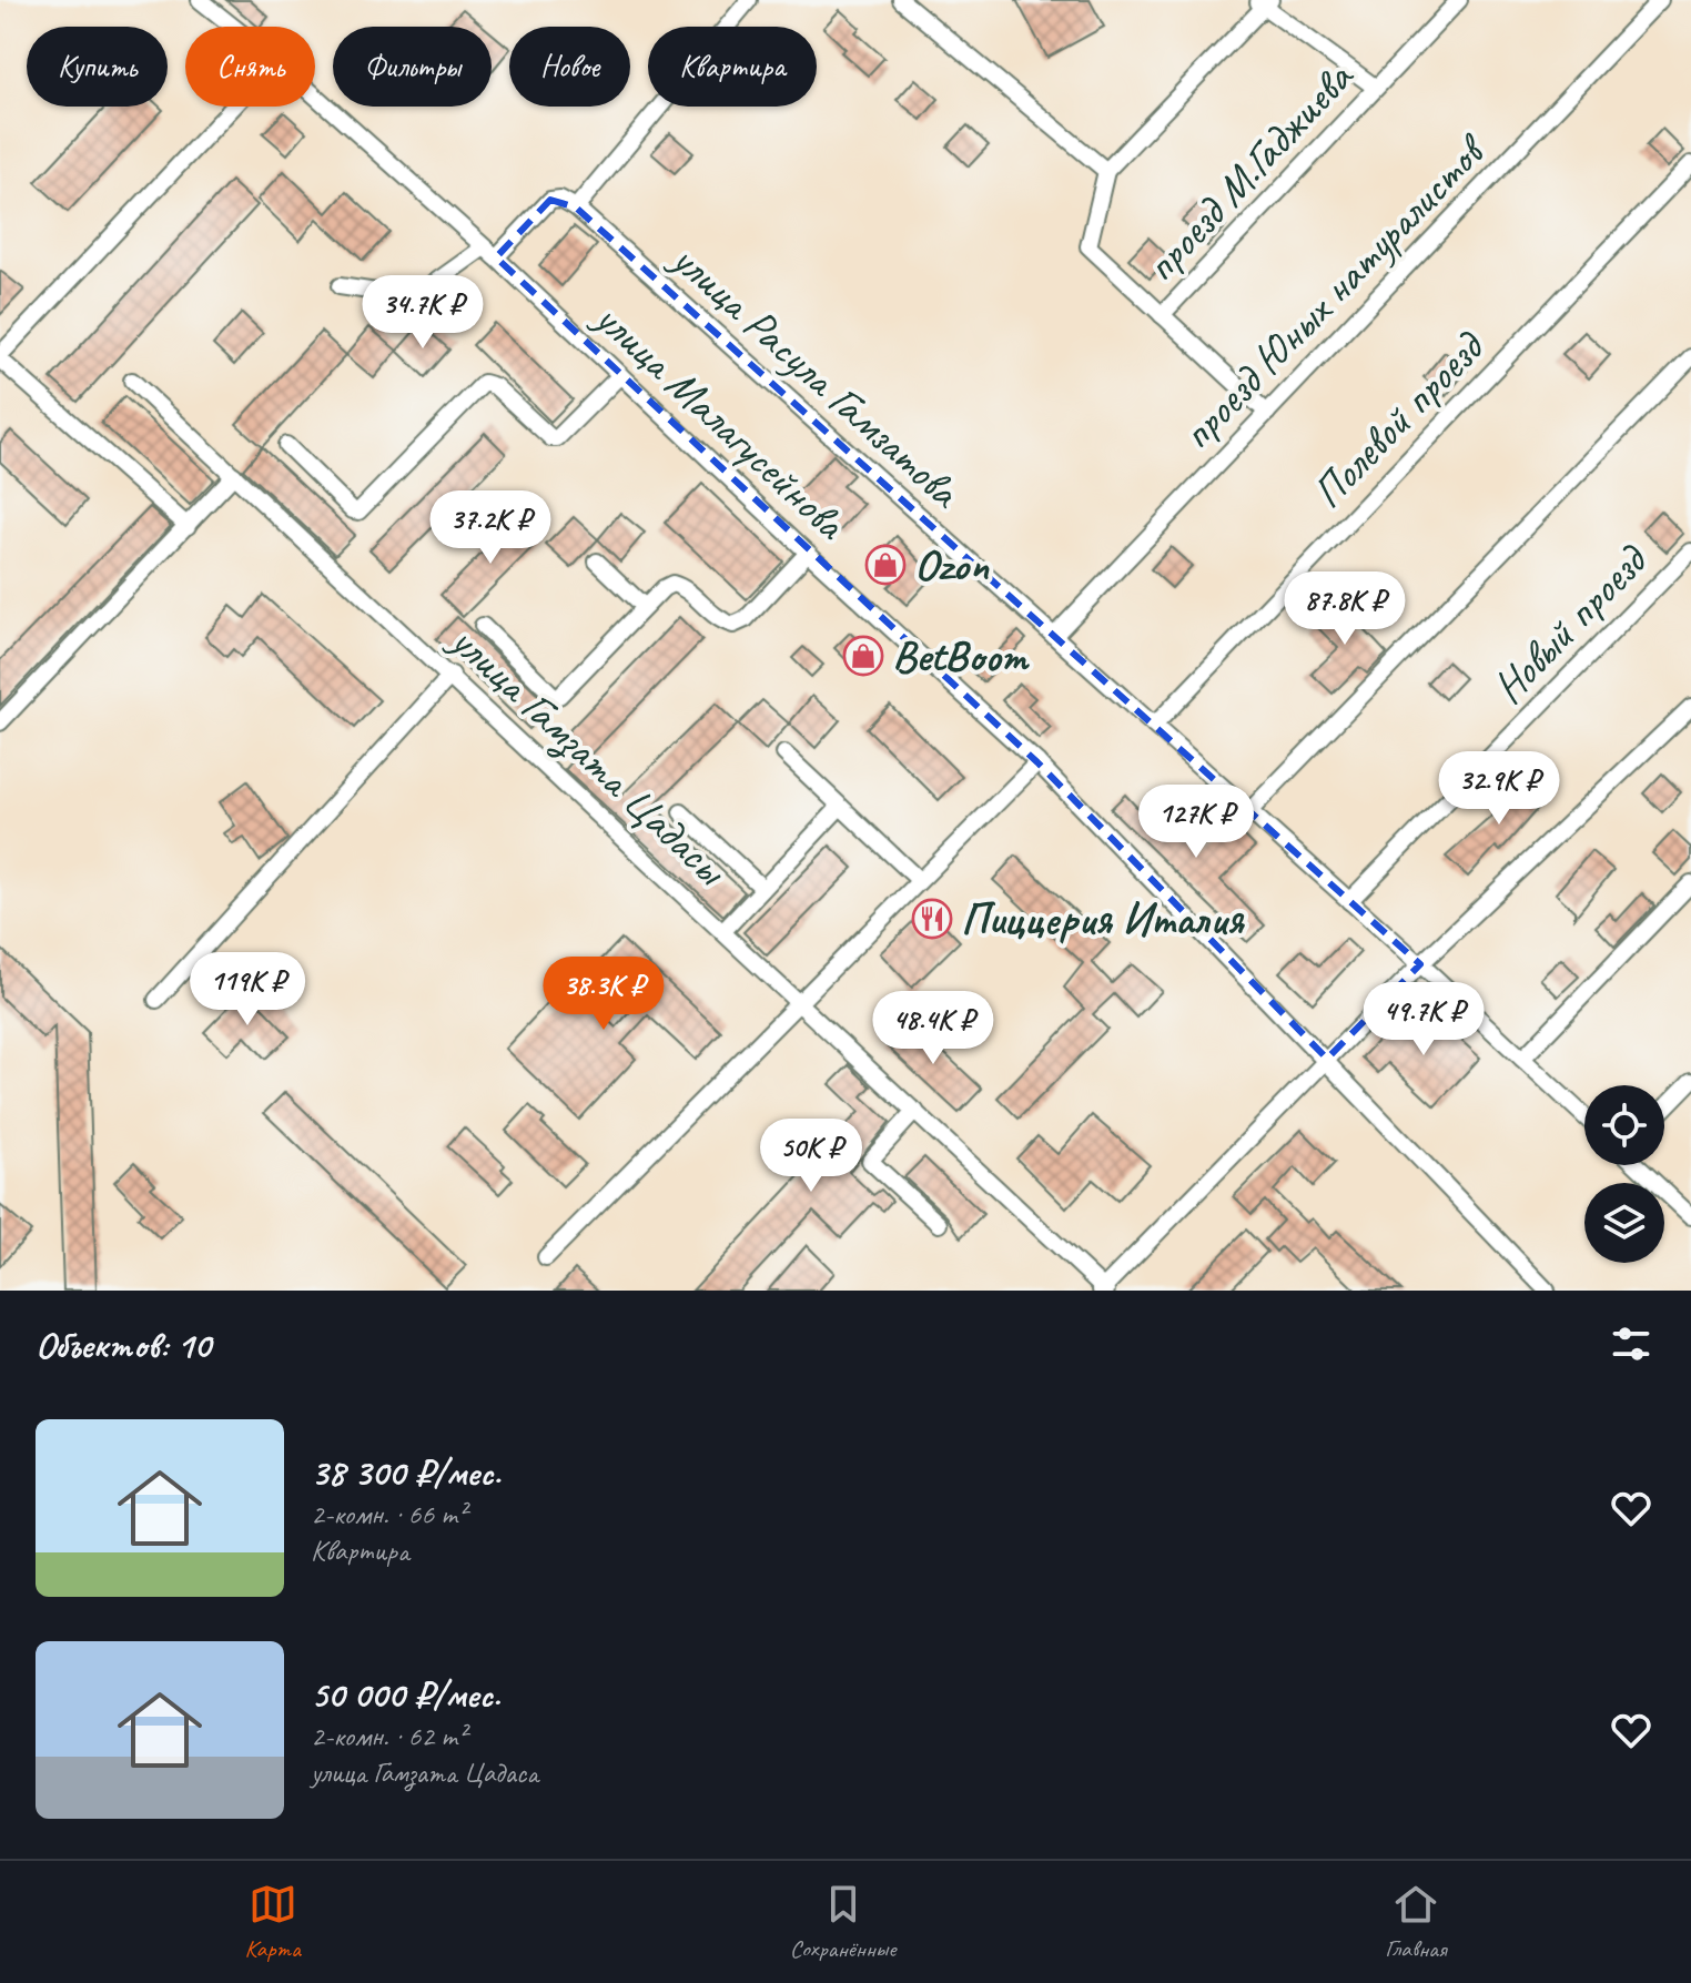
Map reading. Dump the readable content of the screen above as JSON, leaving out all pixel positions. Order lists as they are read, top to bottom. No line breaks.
{"streets":{"street":["проезд М.Гаджиева","проезд Юных натуралистов","улица Расула Гамзатова","улица Малагусейнова","Полевой проезд","Новый проезд","улица Гамзата Цадасы"]},"crossings":[["проезд Юных натуралистов","улица Расула Гамзатова"],["улица Расула Гамзатова","Полевой проезд"],["улица Расула Гамзатова","Новый проезд"]],"places":{"shop":["Ozon","BetBoom"],"restaurant":["Пиццерия Италия"]},"page":{"chip":["Купить","Снять","Фильтры","Новое","Квартира"],"price":["34.7K ₽","37.2K ₽","87.8K ₽","32.9K ₽","127K ₽","119K ₽","38.3K ₽","49.7K ₽","48.4K ₽","50K ₽"],"heading":"Объектов: 10","list":[{"name":"38 300 ₽/мес.","note":"2-комн. · 66 m² · Квартира"},{"name":"50 000 ₽/мес.","note":"2-комн. · 62 m² · улица Гамзата Цадаса"}],"tabs":["Карта","Сохранённые","Главная"]}}
